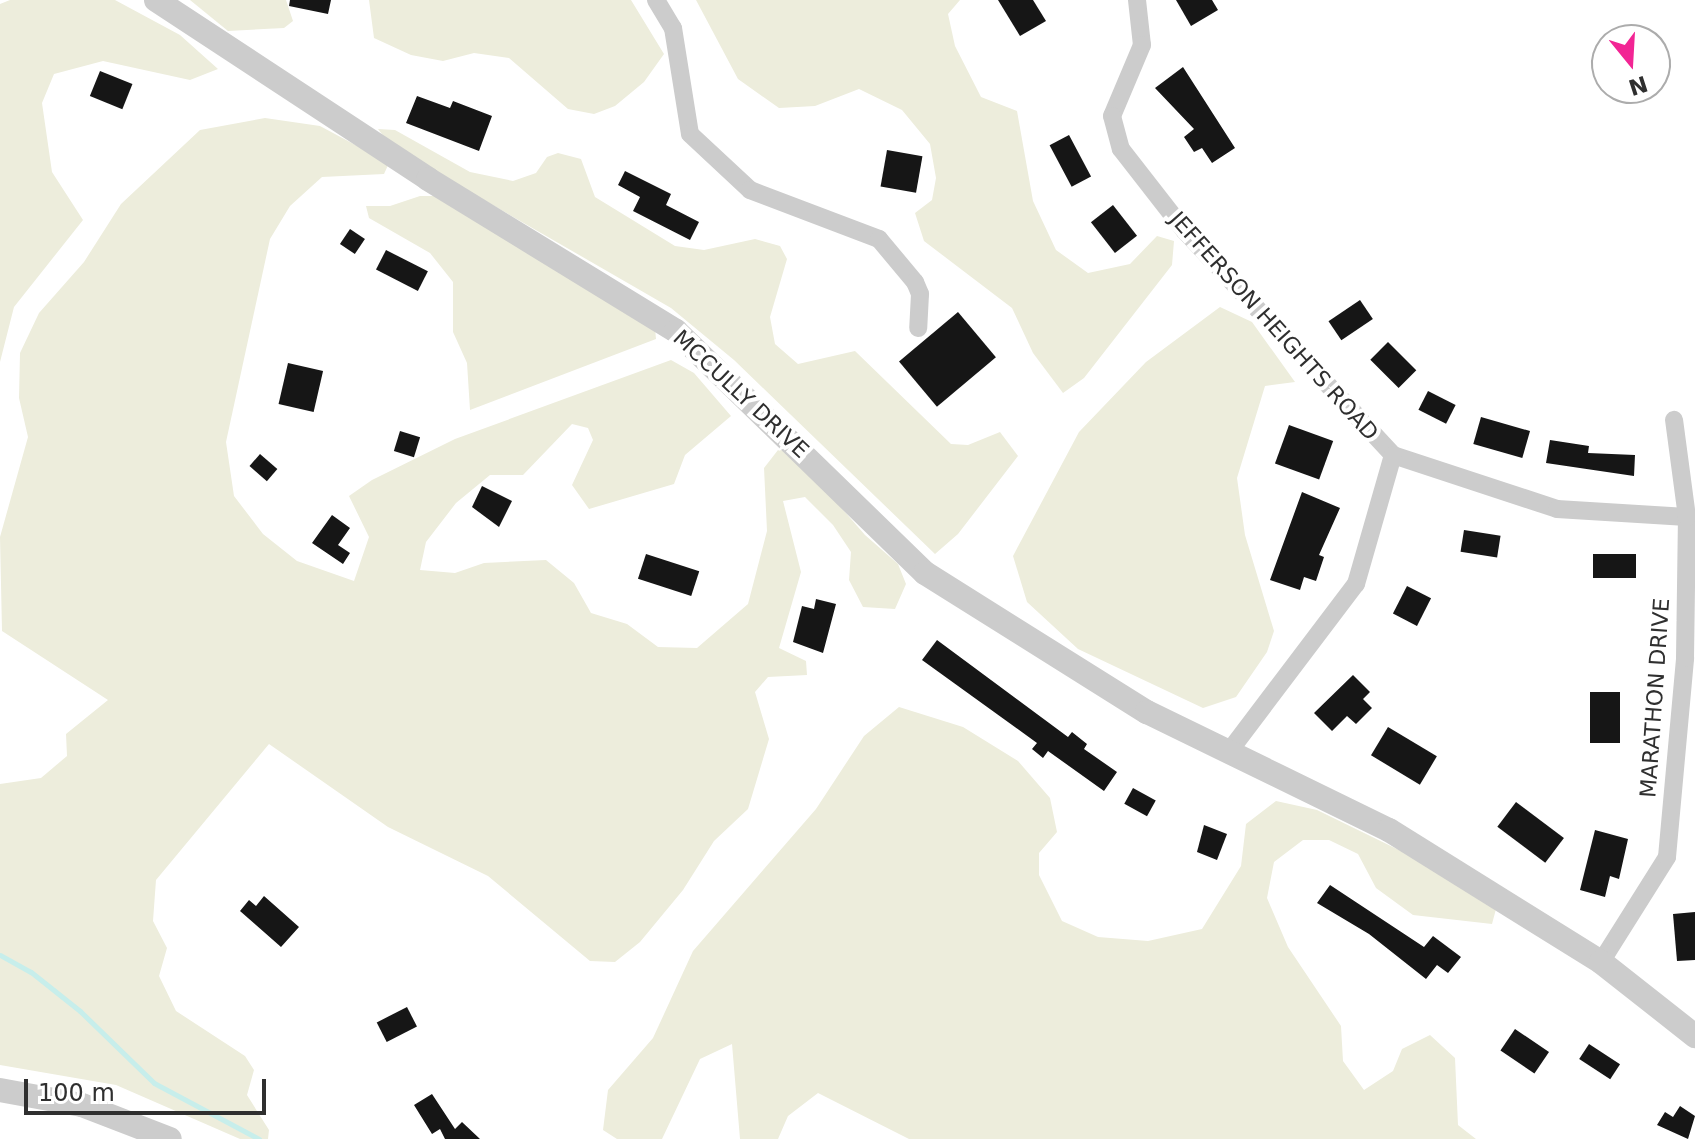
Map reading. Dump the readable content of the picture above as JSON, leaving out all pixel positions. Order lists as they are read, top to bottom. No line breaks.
{"streets":{"street":["JEFFERSON HEIGHTS ROAD","MCCULLY DRIVE","MARATHON DRIVE"]},"crossings":[["JEFFERSON HEIGHTS ROAD","MCCULLY DRIVE"]],"scale_bar":"100 m","north":"bottom"}
